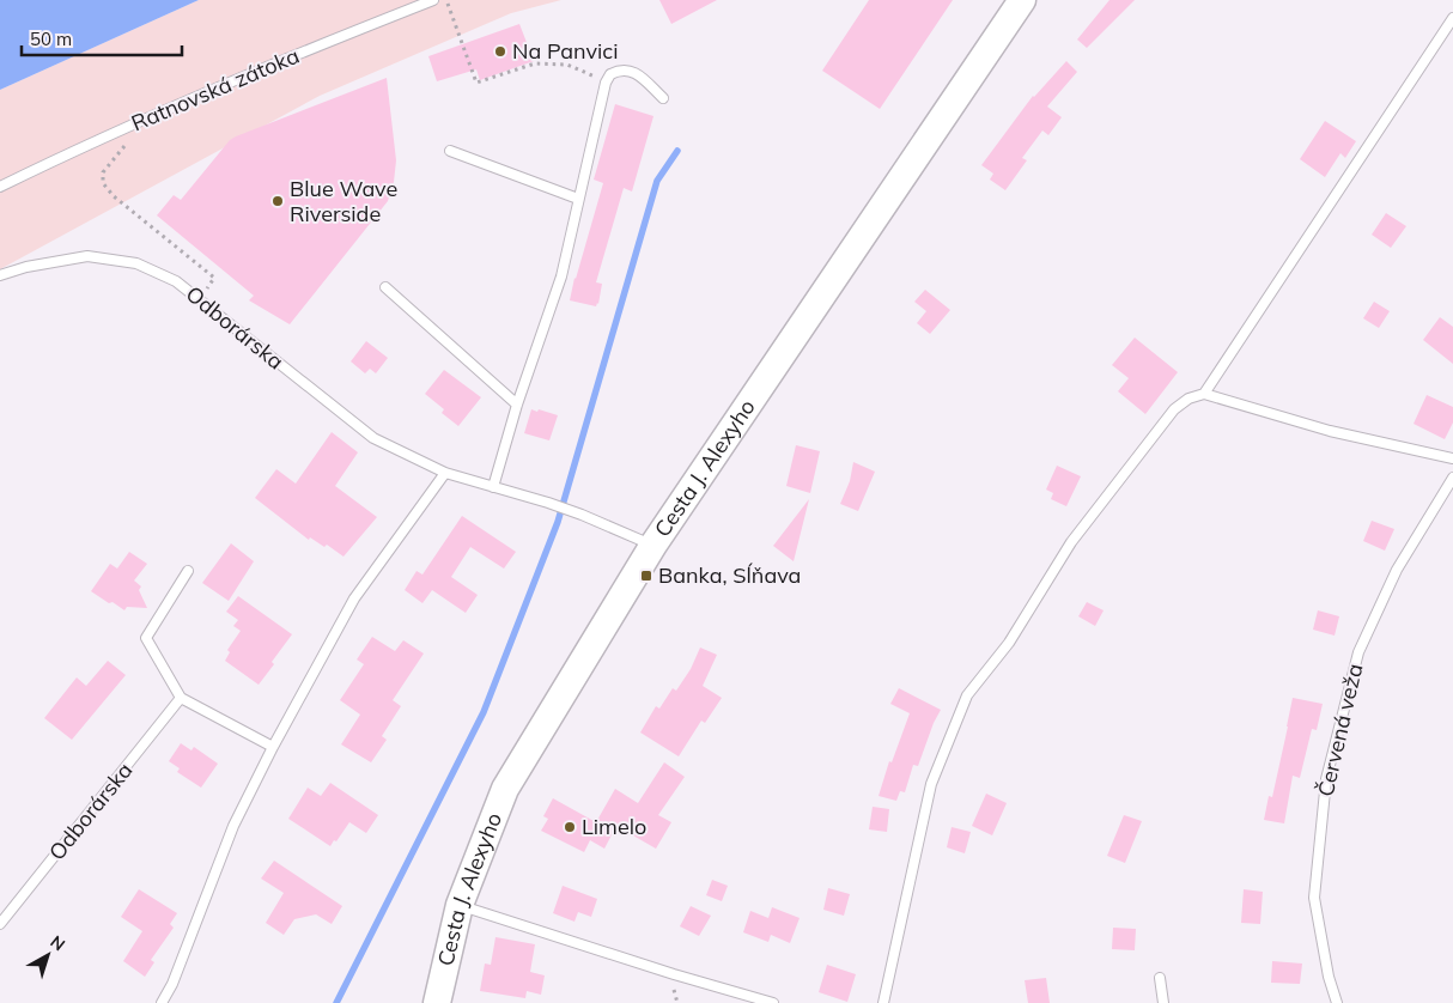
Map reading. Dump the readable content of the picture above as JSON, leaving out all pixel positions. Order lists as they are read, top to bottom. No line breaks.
{"streets":{"main road":["Cesta J. Alexyho"],"lane":["Ratnovská zátoka","Odborárska","Červená veža"]},"crossings":[["Odborárska","Cesta J. Alexyho"]],"places":{"other":["Na Panvici","Blue Wave Riverside","Limelo"],"transit":["Banka, Sĺňava"]},"scale_bar":"50 m","north":"top right"}
